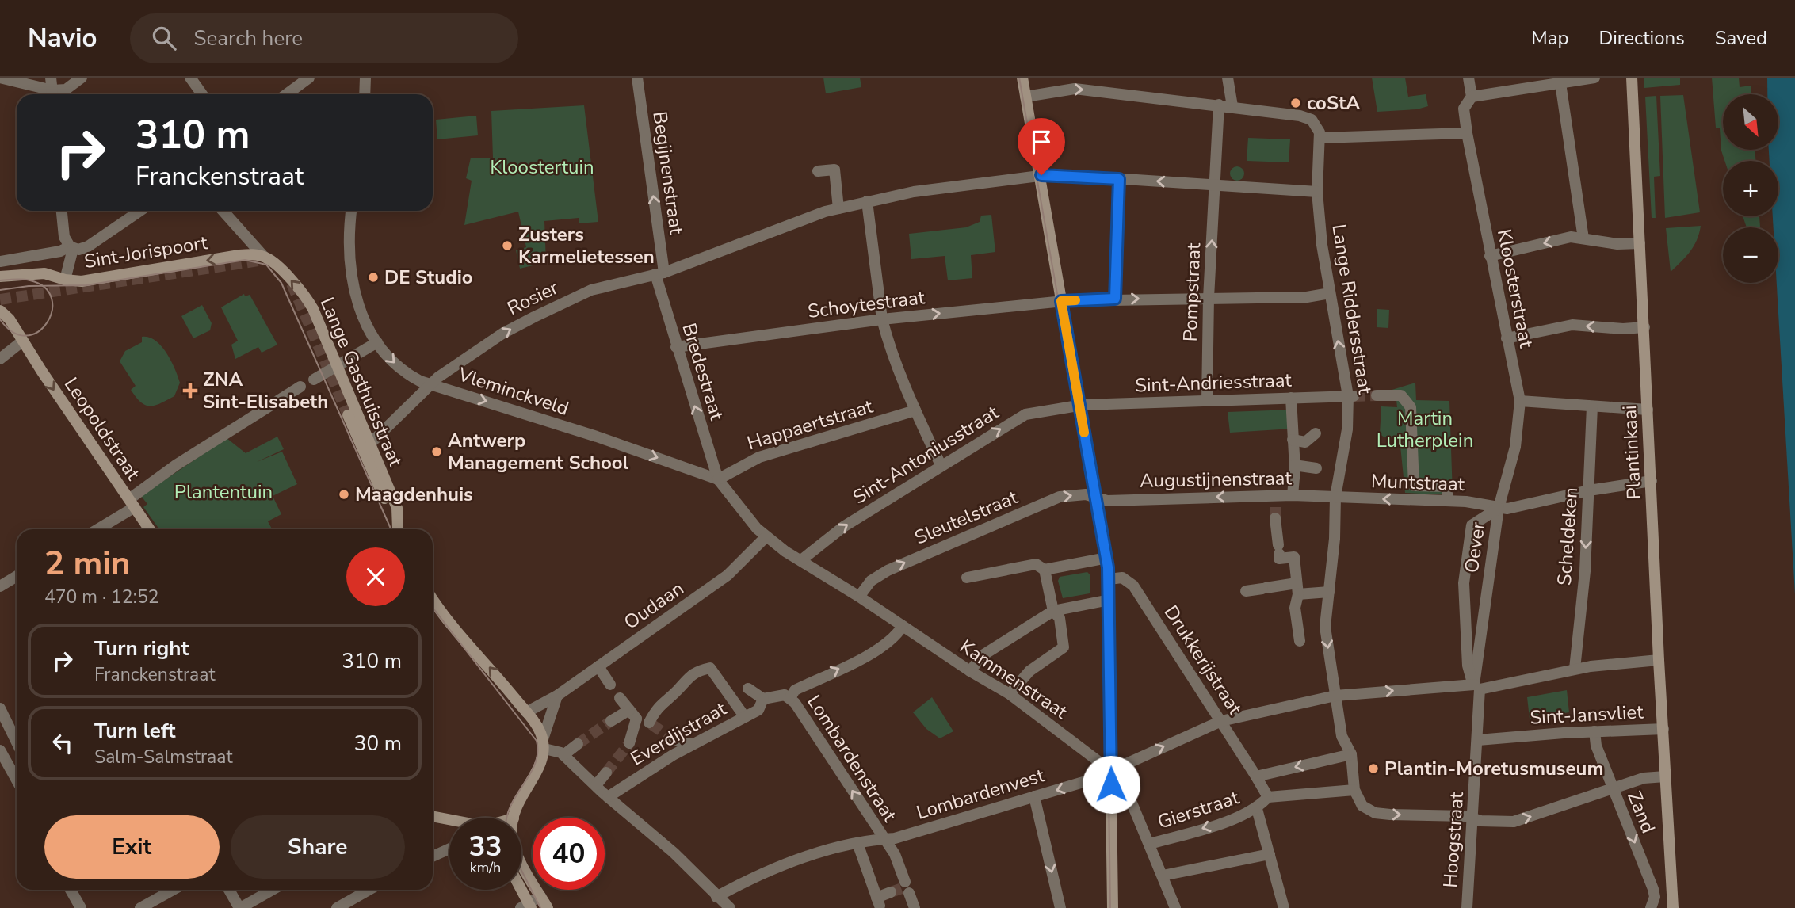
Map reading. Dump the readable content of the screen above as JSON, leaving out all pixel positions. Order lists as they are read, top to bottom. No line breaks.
{"streets":{"street":["Begijnenstraat","Sint-Jorispoort","Kloosterstraat","Pompstraat","Rosier","Schoytestraat","Lange Riddersstraat","Bredestraat","Lange Gasthuisstraat","Sint-Andriesstraat","Vleminckveld","Happaertstraat","Leopoldstraat","Plantinkaai","Sint-Antoniusstraat","Augustijnenstraat","Muntstraat","Sleutelstraat","Scheldeken","Oever","Oudaan","Drukkerijstraat","Kammenstraat","Sint-Jansvliet","Everdijstraat","Lombardenstraat","Lombardenvest","Gierstraat","Zand","Hoogstraat"]},"crossings":[["Begijnenstraat","Rosier"],["Begijnenstraat","Bredestraat"],["Sint-Jorispoort","Lange Gasthuisstraat"],["Kloosterstraat","Muntstraat"],["Kloosterstraat","Oever"],["Pompstraat","Rosier"],["Pompstraat","Schoytestraat"],["Pompstraat","Sint-Andriesstraat"],["Rosier","Lange Riddersstraat"],["Rosier","Bredestraat"],["Rosier","Lange Gasthuisstraat"],["Rosier","Vleminckveld"],["Schoytestraat","Lange Riddersstraat"],["Schoytestraat","Bredestraat"],["Lange Riddersstraat","Sint-Andriesstraat"],["Lange Riddersstraat","Augustijnenstraat"],["Lange Riddersstraat","Muntstraat"],["Lange Riddersstraat","Sint-Jansvliet"],["Lange Riddersstraat","Lombardenvest"],["Bredestraat","Vleminckveld"],["Bredestraat","Happaertstraat"],["Bredestraat","Kammenstraat"],["Sint-Andriesstraat","Sint-Antoniusstraat"],["Vleminckveld","Happaertstraat"],["Vleminckveld","Kammenstraat"],["Happaertstraat","Kammenstraat"],["Plantinkaai","Muntstraat"],["Plantinkaai","Sint-Jansvliet"],["Sint-Antoniusstraat","Kammenstraat"],["Augustijnenstraat","Muntstraat"],["Augustijnenstraat","Sleutelstraat"],["Muntstraat","Scheldeken"],["Muntstraat","Oever"],["Sleutelstraat","Kammenstraat"],["Scheldeken","Sint-Jansvliet"],["Oever","Sint-Jansvliet"],["Oudaan","Kammenstraat"],["Drukkerijstraat","Lombardenvest"],["Kammenstraat","Lombardenvest"],["Kammenstraat","Gierstraat"],["Sint-Jansvliet","Lombardenvest"],["Sint-Jansvliet","Zand"],["Sint-Jansvliet","Hoogstraat"],["Lombardenstraat","Lombardenvest"]],"one_way":["Begijnenstraat","Schoytestraat","Bredestraat","Lange Gasthuisstraat","Vleminckveld","Leopoldstraat","Sint-Antoniusstraat","Scheldeken","Lombardenstraat"],"parks":["Kloostertuin","Martin Lutherplein","Plantentuin"],"places":{"other":["coStA","Zusters Karmelietessen","DE Studio","Antwerp Management School","Maagdenhuis","Plantin-Moretusmuseum"],"health":["ZNA Sint-Elisabeth"]},"north":"bottom right","page":{"header":"Navio","search":"Search here","nav":["Map","Directions","Saved"],"map_buttons":["+","−"],"turn":["310 m","Franckenstraat"],"heading":["2 min","470 m · 12:52"],"list":[{"name":"Turn right","note":"Franckenstraat","value":"310 m"},{"name":"Turn left","note":"Salm-Salmstraat","value":"30 m"}],"buttons":["Exit","Share"],"speed":"33 km/h","limit":"40"}}
